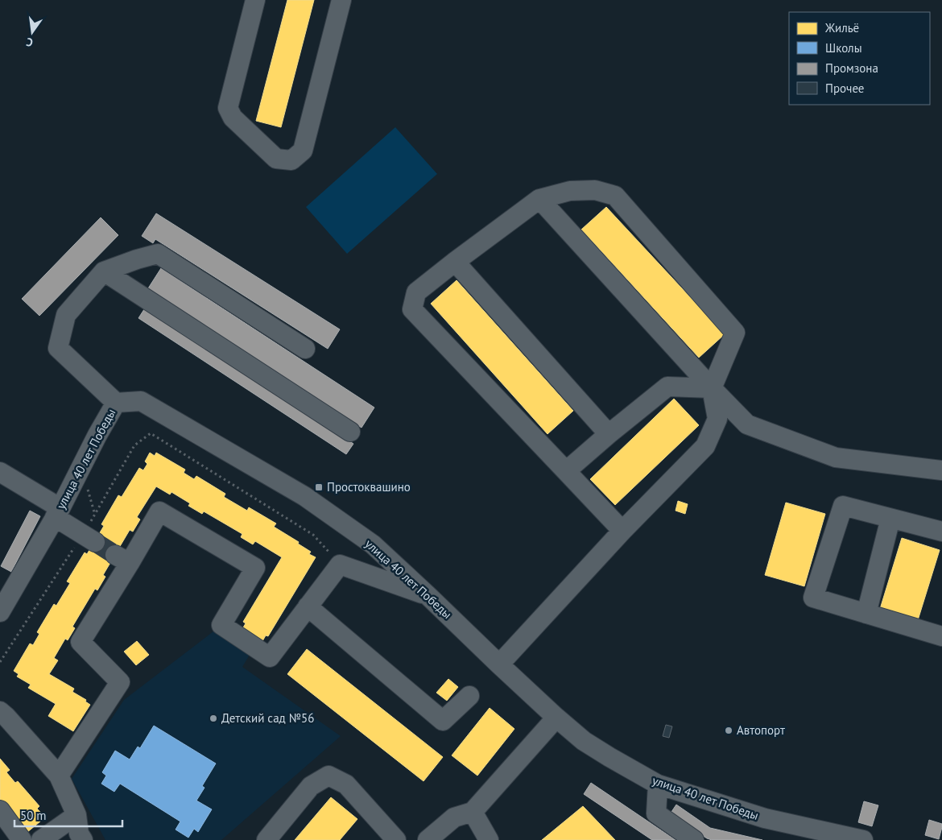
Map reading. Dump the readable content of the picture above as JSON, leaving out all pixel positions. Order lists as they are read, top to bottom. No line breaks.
{"streets":{"street":["улица 40 лет Победы"]},"places":{"transit":["Простоквашино"],"other":["Детский сад №56","Автопорт"]},"legend":["Жильё","Школы","Промзона","Прочее"],"scale_bar":"50 m","north":"bottom"}
